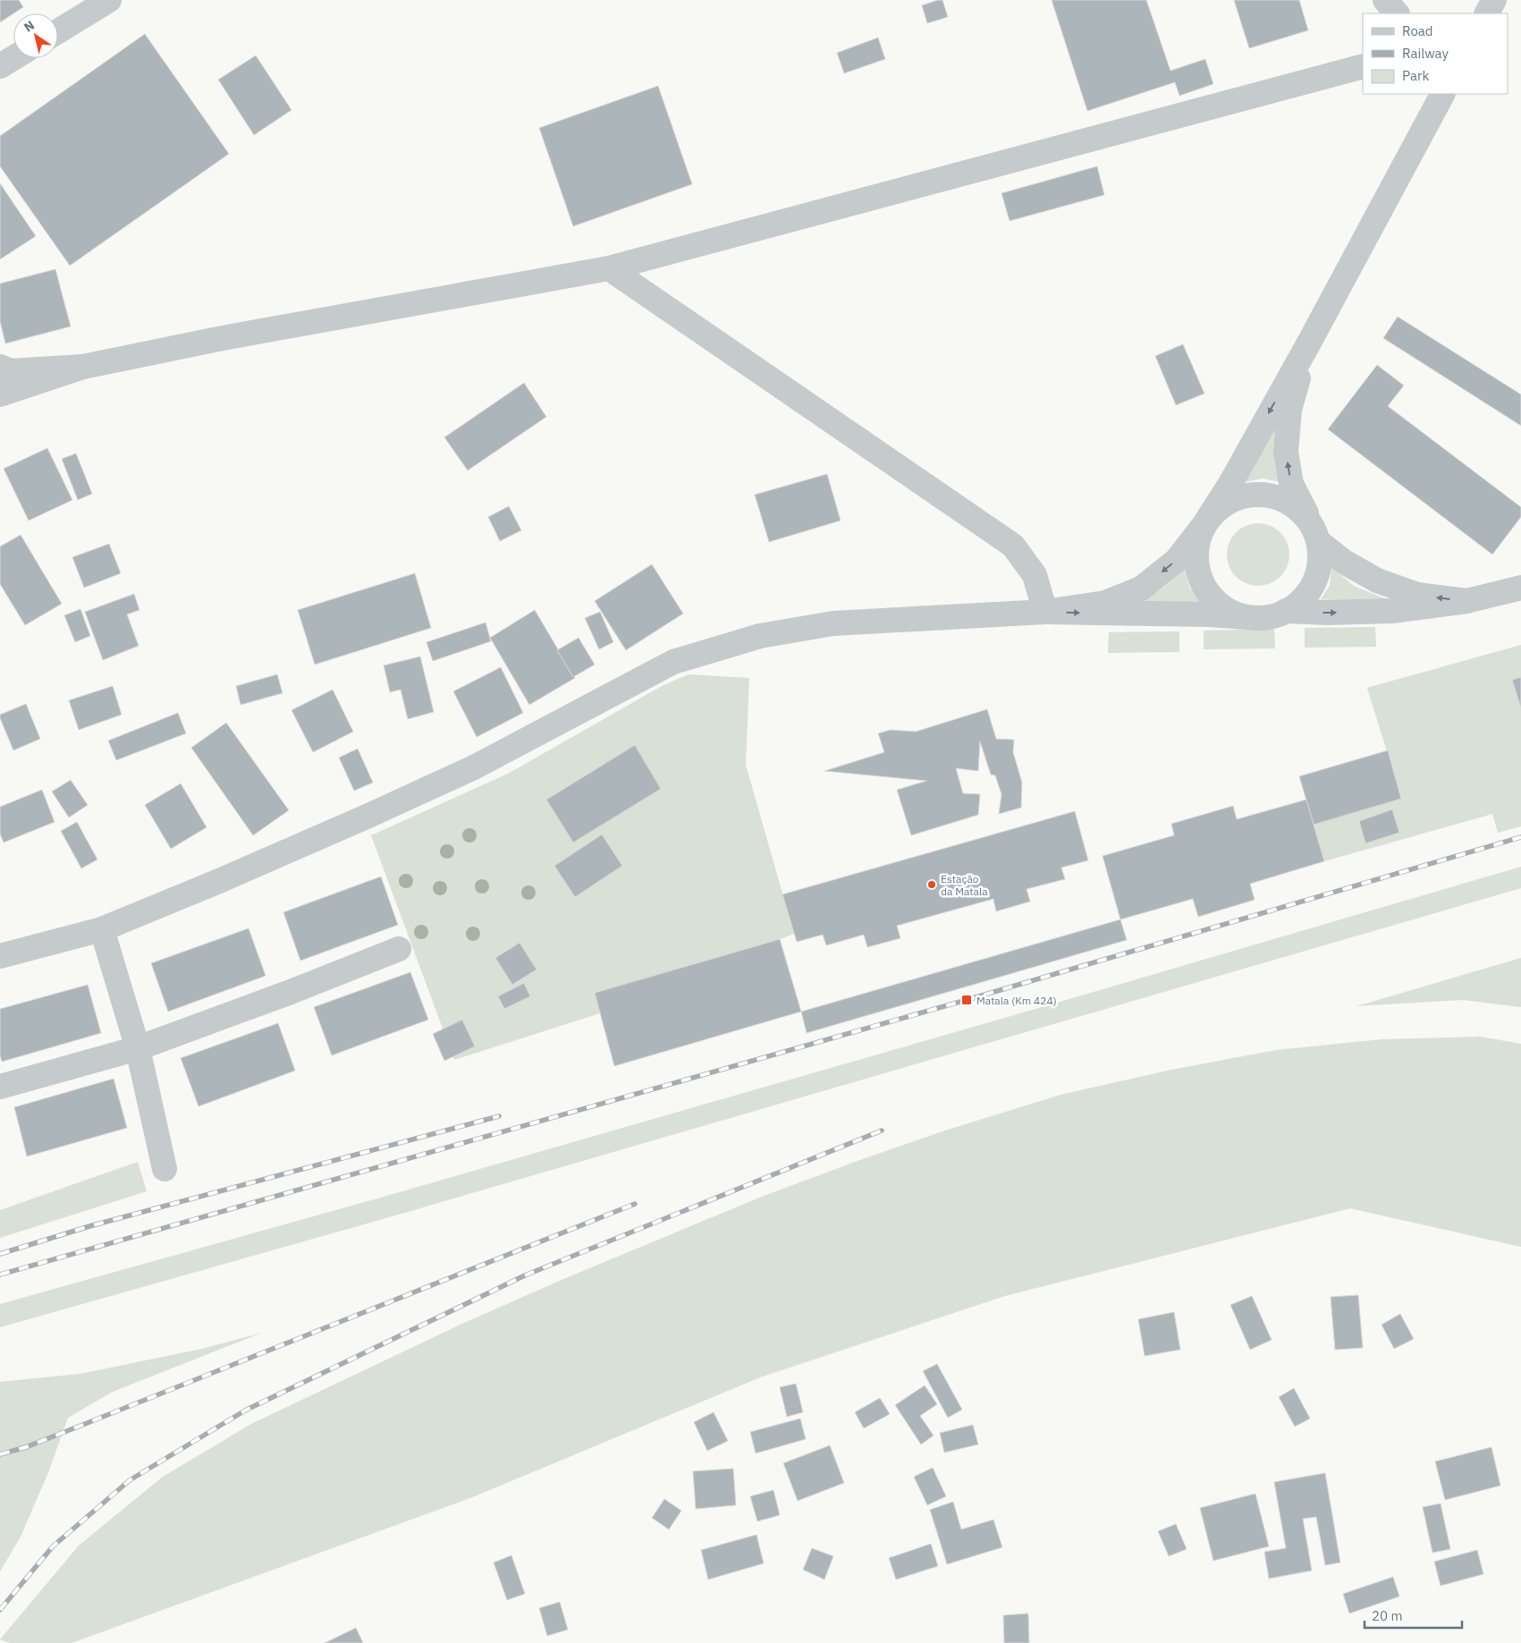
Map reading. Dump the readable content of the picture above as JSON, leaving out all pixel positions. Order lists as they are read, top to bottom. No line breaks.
{"places":{"other":["Estação da Matala"],"transit":["Matala (Km 424)"]},"legend":["Road","Railway","Park"],"scale_bar":"20 m","north":"top left"}
